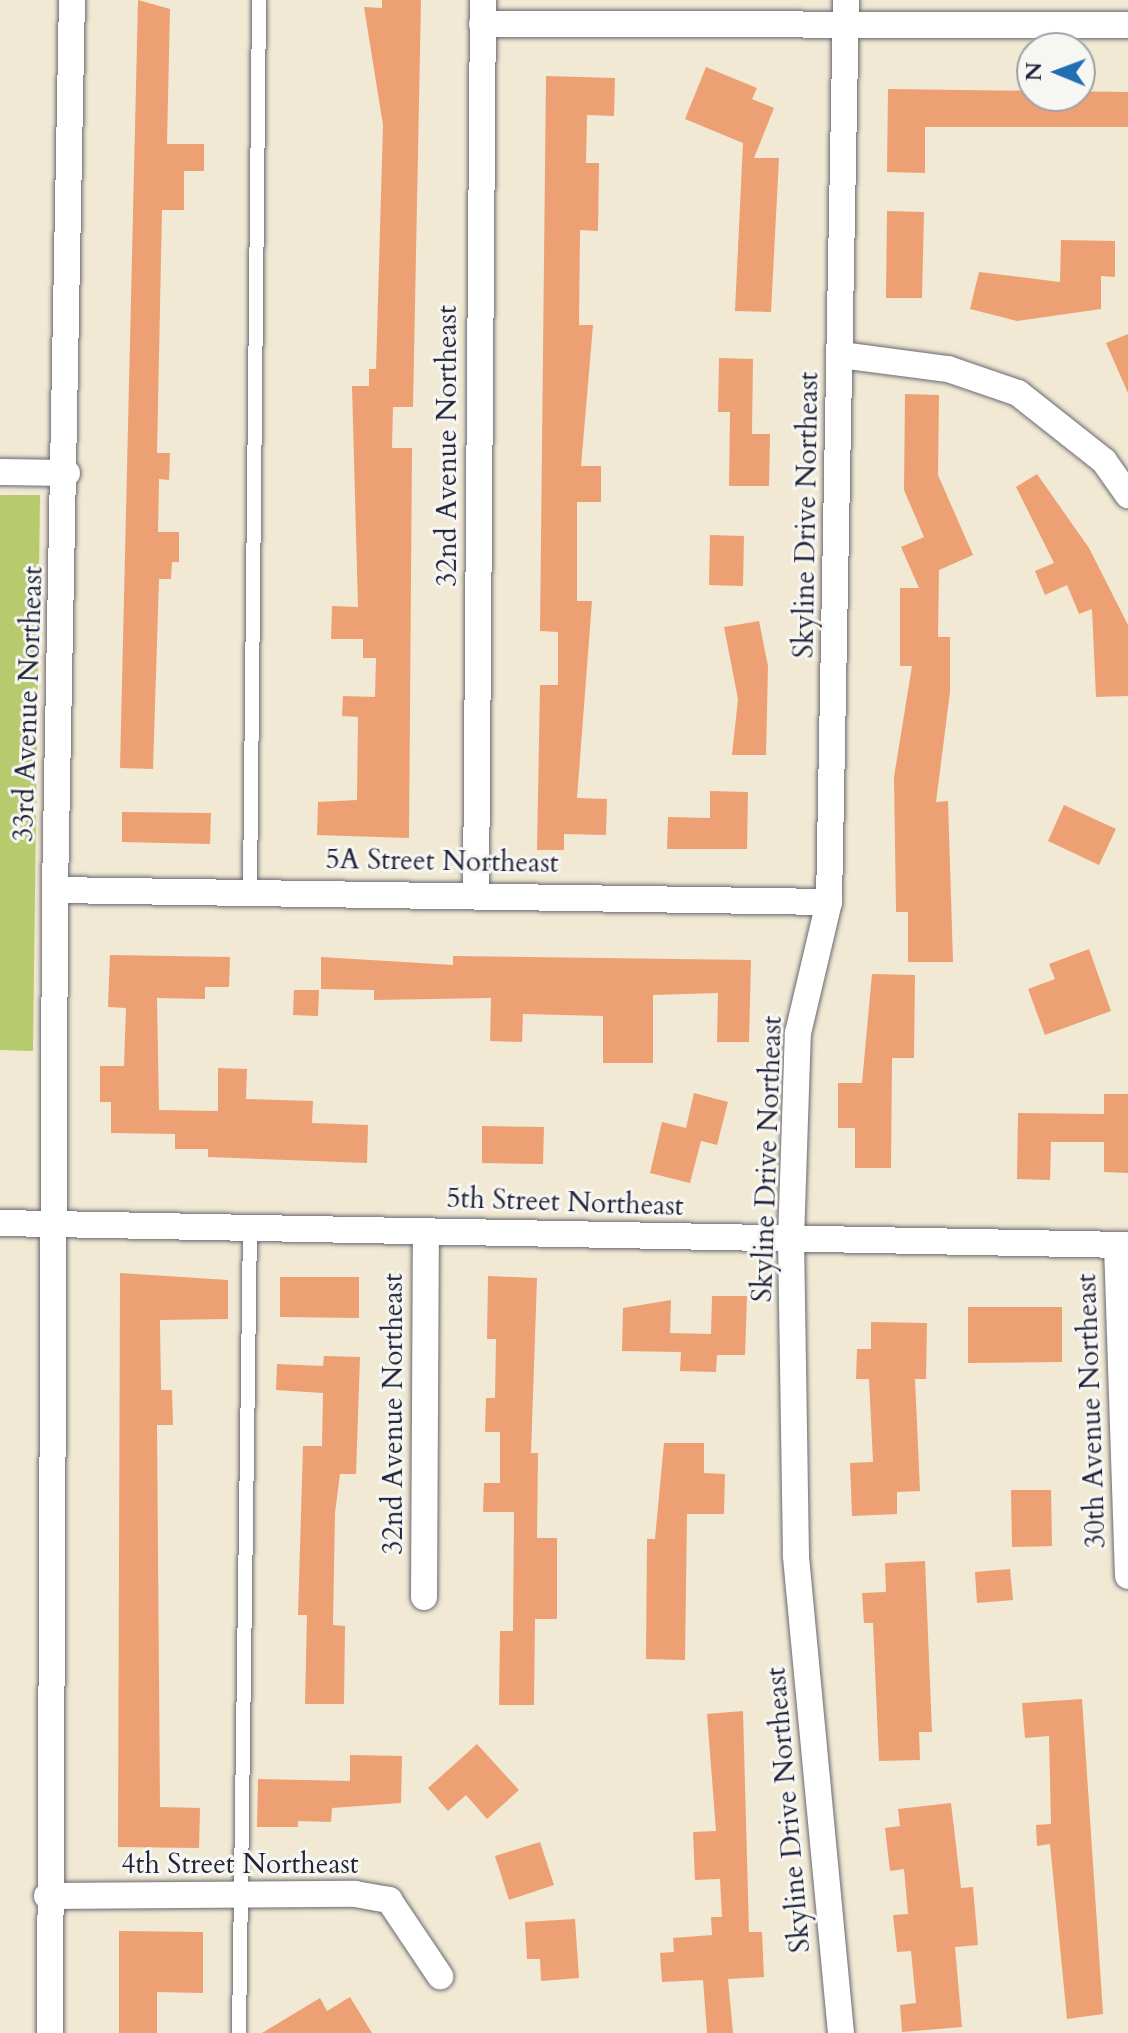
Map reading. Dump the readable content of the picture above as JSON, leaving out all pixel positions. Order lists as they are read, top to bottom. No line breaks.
{"streets":{"street":["32nd Avenue Northeast","Skyline Drive Northeast","33rd Avenue Northeast","5A Street Northeast","5th Street Northeast","30th Avenue Northeast","4th Street Northeast"]},"crossings":[["32nd Avenue Northeast","5A Street Northeast"],["32nd Avenue Northeast","5th Street Northeast"],["Skyline Drive Northeast","5A Street Northeast"],["Skyline Drive Northeast","5th Street Northeast"],["33rd Avenue Northeast","5A Street Northeast"],["33rd Avenue Northeast","5th Street Northeast"],["33rd Avenue Northeast","4th Street Northeast"],["5th Street Northeast","30th Avenue Northeast"]],"north":"left"}
